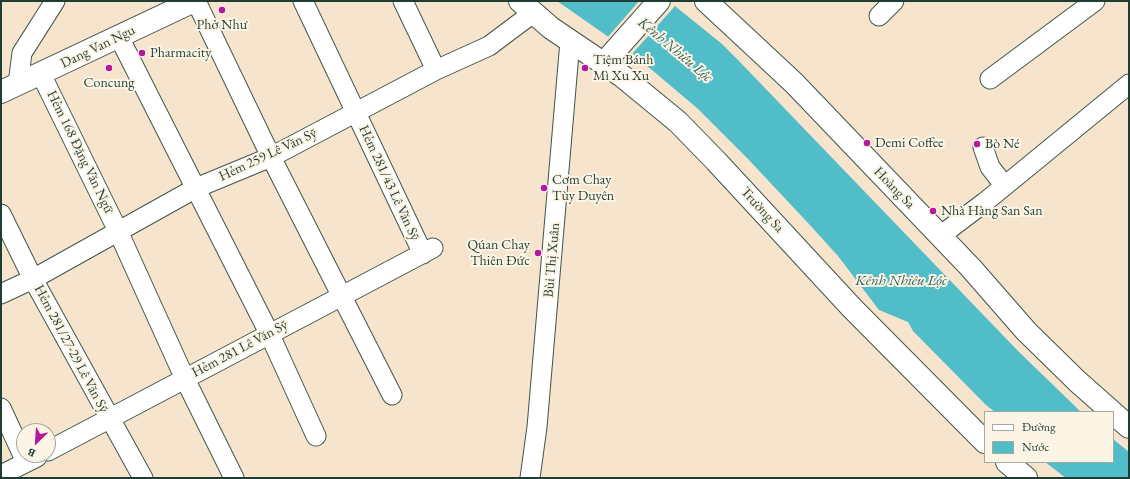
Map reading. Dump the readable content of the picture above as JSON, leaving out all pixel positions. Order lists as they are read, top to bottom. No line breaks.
{"streets":{"street":["Dang Van Ngu","Hẻm 168 Đặng Văn Ngữ","Hẻm 259 Lê Văn Sỹ","Hẻm 281/43 Lê Văn Sỹ","Hoàng Sa","Trường Sa","Bùi Thị Xuân","Hẻm 281/27-29 Lê Văn Sỹ","Hẻm 281 Lê Văn Sỹ"]},"crossings":[["Dang Van Ngu","Hẻm 168 Đặng Văn Ngữ"],["Hẻm 168 Đặng Văn Ngữ","Hẻm 259 Lê Văn Sỹ"],["Hẻm 168 Đặng Văn Ngữ","Hẻm 281 Lê Văn Sỹ"],["Hẻm 259 Lê Văn Sỹ","Hẻm 281/43 Lê Văn Sỹ"],["Hẻm 259 Lê Văn Sỹ","Trường Sa"],["Hẻm 259 Lê Văn Sỹ","Hẻm 281/27-29 Lê Văn Sỹ"],["Hẻm 281/43 Lê Văn Sỹ","Hẻm 281 Lê Văn Sỹ"],["Trường Sa","Bùi Thị Xuân"],["Hẻm 281/27-29 Lê Văn Sỹ","Hẻm 281 Lê Văn Sỹ"]],"water":["Kênh Nhiêu Lộc"],"places":["Phở Như","Pharmacity","Concung","Tiệm Bánh Mì Xu Xu","Demi Coffee","Bò Né","Cơm Chay Tùy Duyên","Nhà Hàng San San","Qúan Chay Thiên Đức"],"legend":["Đường","Nước"],"north":"bottom left"}
